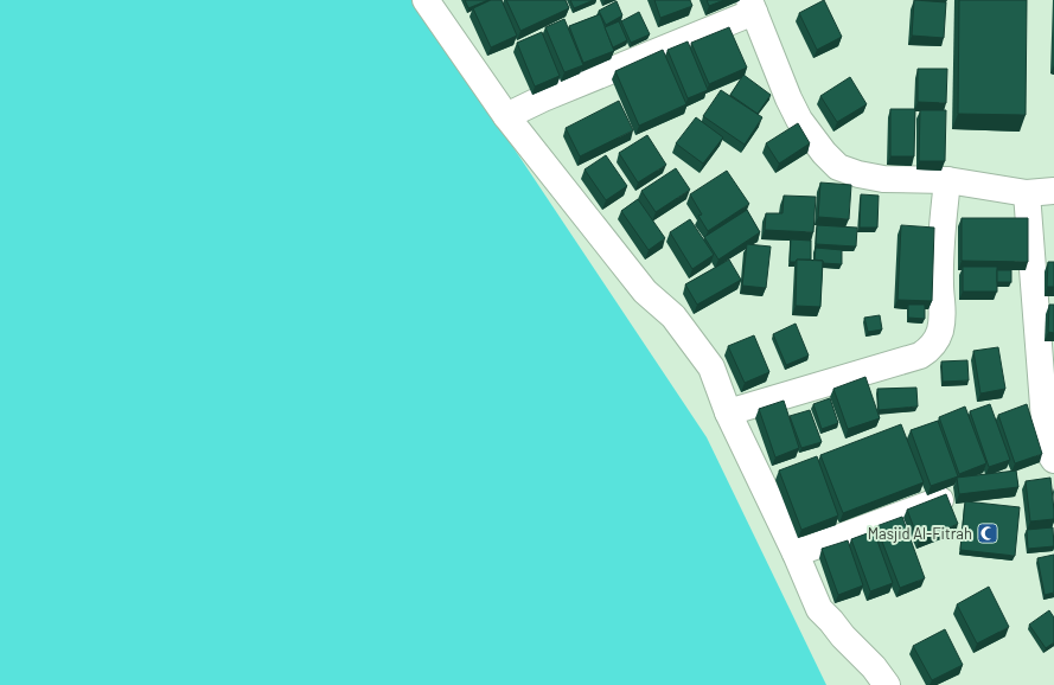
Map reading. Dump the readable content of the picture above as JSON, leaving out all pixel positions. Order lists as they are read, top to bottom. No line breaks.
{"places":{"mosque":["Masjid Al-Fitrah"]}}
